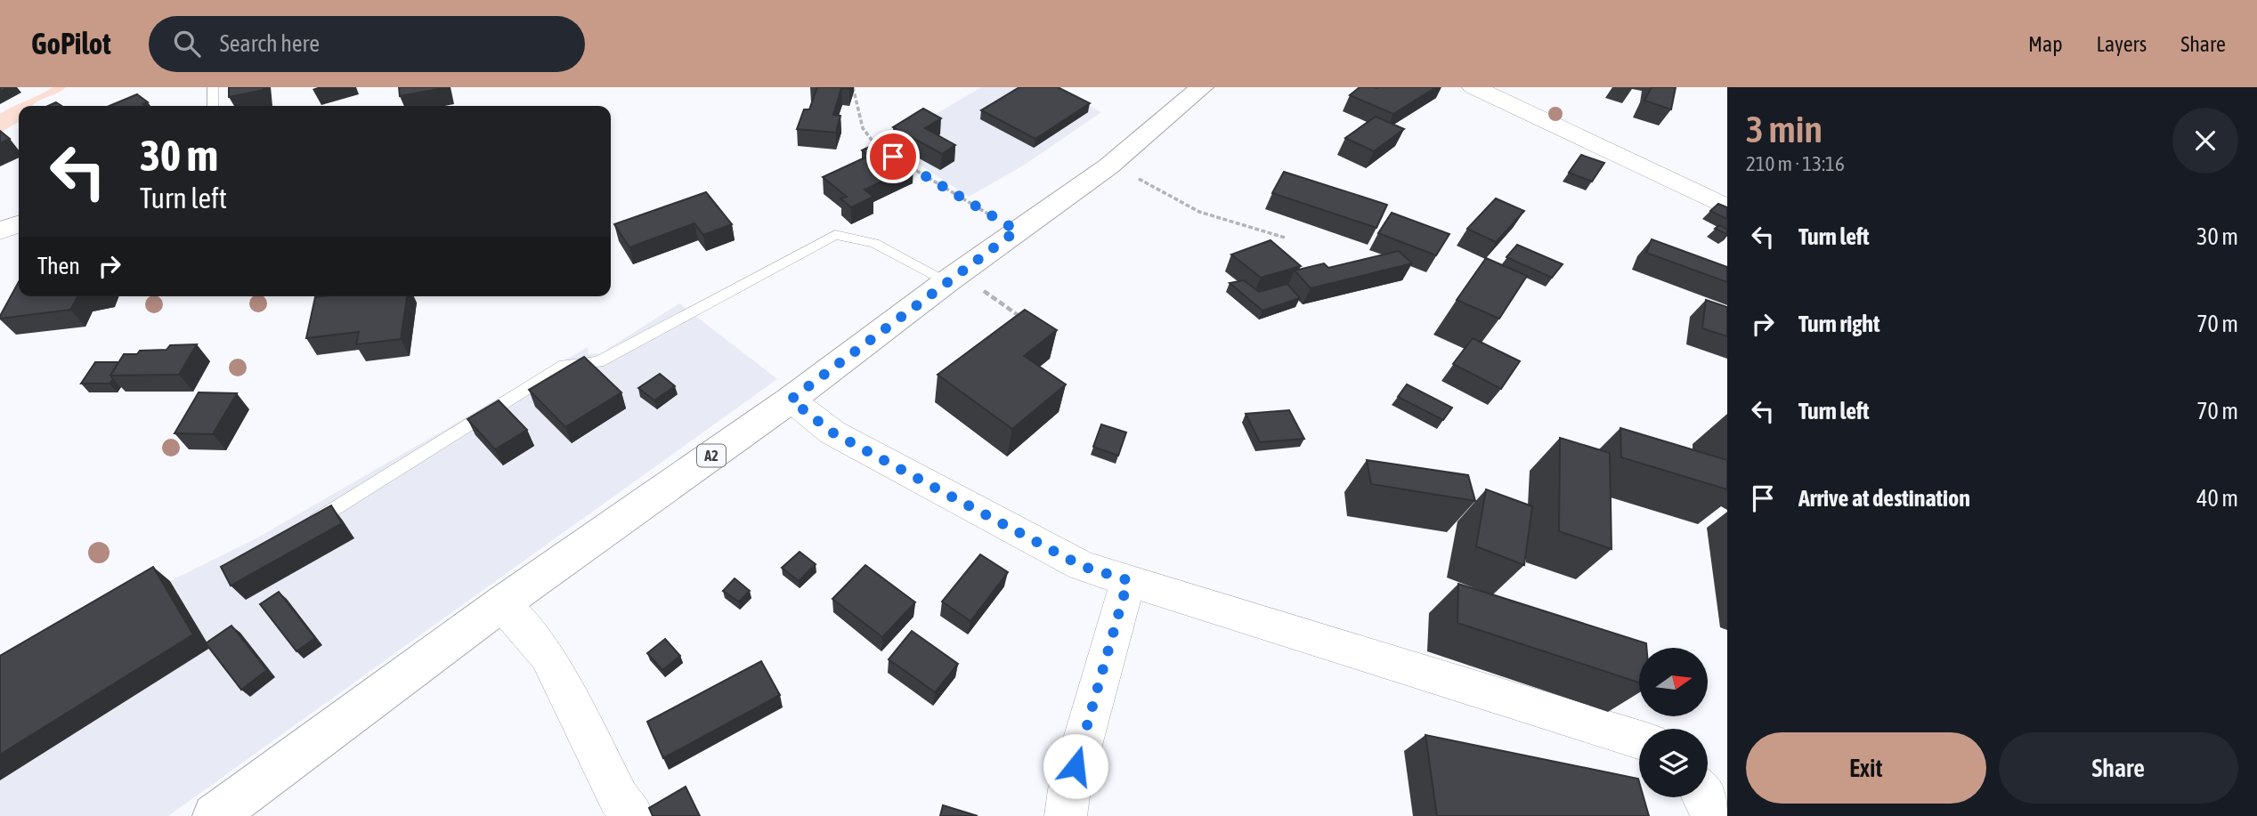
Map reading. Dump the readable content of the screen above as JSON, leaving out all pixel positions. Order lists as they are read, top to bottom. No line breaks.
{"streets":{"main road":["A2"]},"north":"right","page":{"header":"GoPilot","search":"Search here","nav":["Map","Layers","Share"],"heading":["3 min","210 m · 13:16"],"turn":["30 m","Turn left"],"list":[{"name":"Turn left","value":"30 m"},{"name":"Turn right","value":"70 m"},{"name":"Turn left","value":"70 m"},{"name":"Arrive at destination","value":"40 m"}],"then":"Then","buttons":["Exit","Share"]}}
